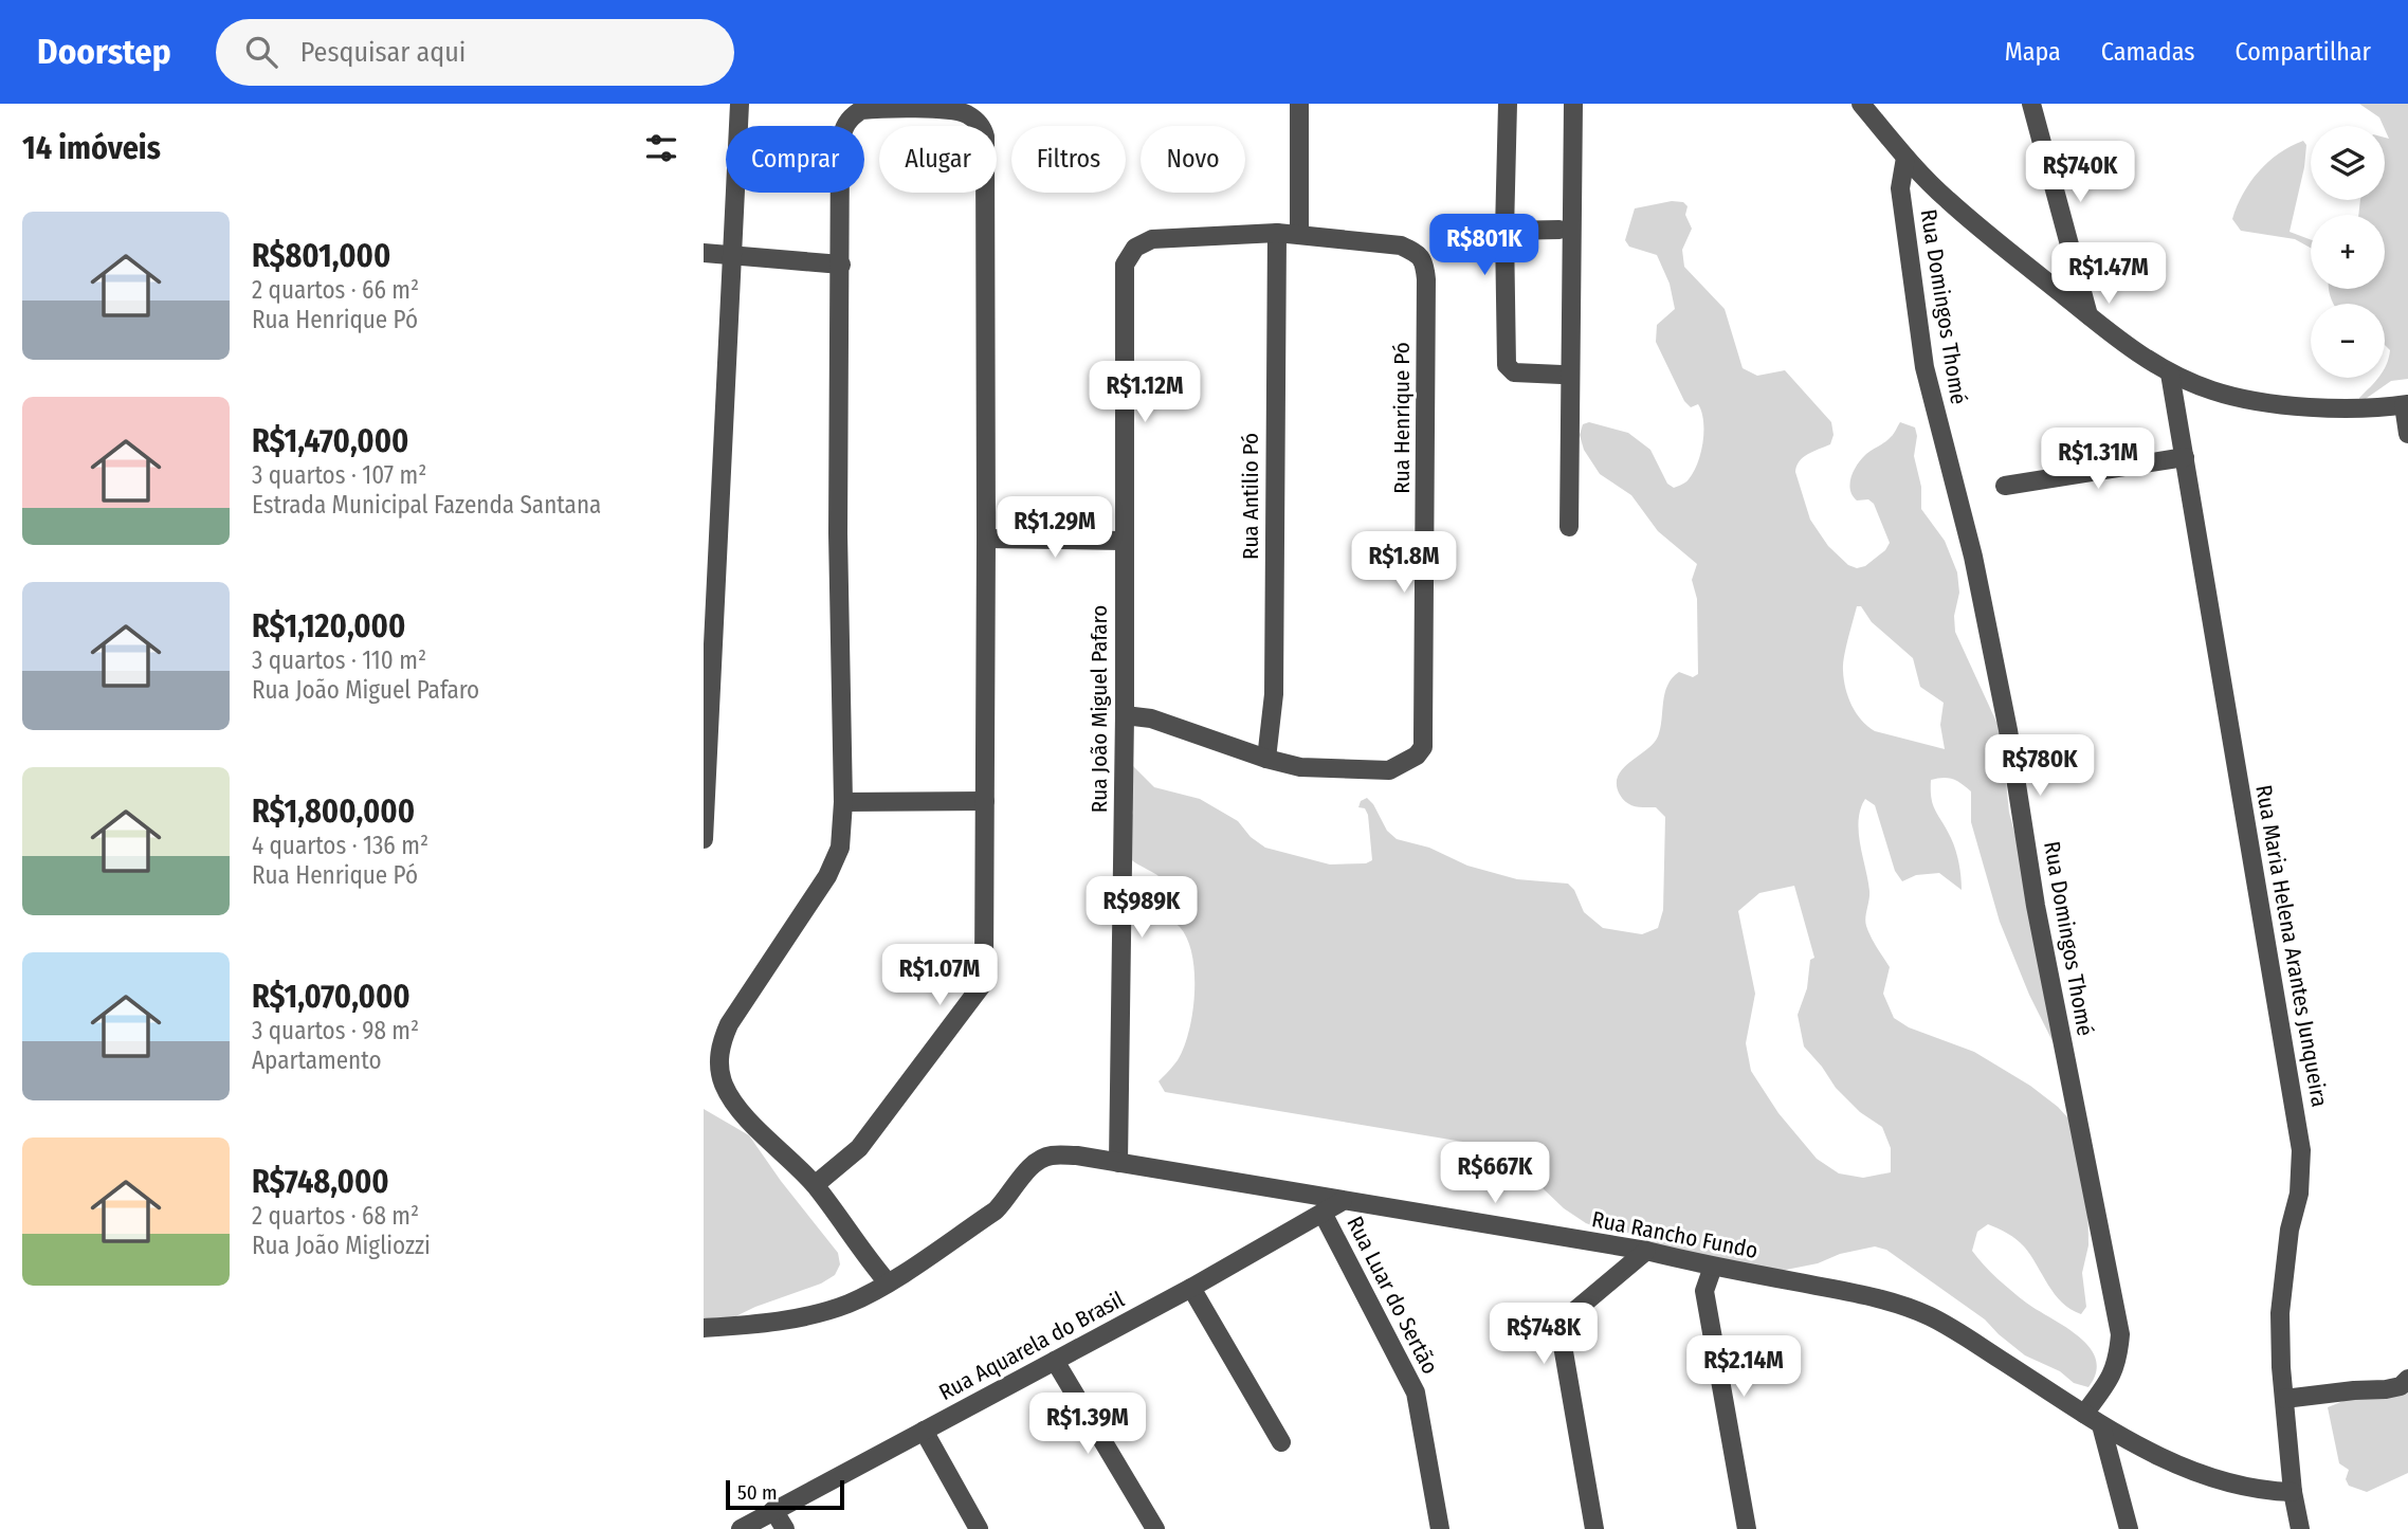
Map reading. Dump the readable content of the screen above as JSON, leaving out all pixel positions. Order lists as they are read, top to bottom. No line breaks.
{"streets":{"street":["Rua Domingos Thomé","Rua Henrique Pó","Rua Antilio Pó","Rua João Miguel Pafaro","Rua Maria Helena Arantes Junqueira","Rua Rancho Fundo","Rua Luar do Sertão","Rua Aquarela do Brasil"]},"crossings":[["Rua Domingos Thomé","Rua Rancho Fundo"],["Rua Henrique Pó","Rua Antilio Pó"],["Rua Henrique Pó","Rua João Miguel Pafaro"],["Rua Antilio Pó","Rua João Miguel Pafaro"],["Rua João Miguel Pafaro","Rua Rancho Fundo"],["Rua Maria Helena Arantes Junqueira","Rua Rancho Fundo"],["Rua Rancho Fundo","Rua Aquarela do Brasil"],["Rua Luar do Sertão","Rua Aquarela do Brasil"]],"scale_bar":"50 m","page":{"header":"Doorstep","search":"Pesquisar aqui","nav":["Mapa","Camadas","Compartilhar"],"heading":"14 imóveis","map_buttons":["+","−"],"chip":["Comprar","Alugar","Filtros","Novo"],"price":["R$740K","R$801K","R$1.47M","R$1.12M","R$1.31M","R$1.29M","R$1.8M","R$780K","R$989K","R$1.07M","R$667K","R$748K","R$2.14M","R$1.39M"],"list":[{"name":"R$801,000","note":"2 quartos · 66 m² · Rua Henrique Pó"},{"name":"R$1,470,000","note":"3 quartos · 107 m² · Estrada Municipal Fazenda Santana"},{"name":"R$1,120,000","note":"3 quartos · 110 m² · Rua João Miguel Pafaro"},{"name":"R$1,800,000","note":"4 quartos · 136 m² · Rua Henrique Pó"},{"name":"R$1,070,000","note":"3 quartos · 98 m² · Apartamento"},{"name":"R$748,000","note":"2 quartos · 68 m² · Rua João Migliozzi"}],"scale":"50 m"}}
